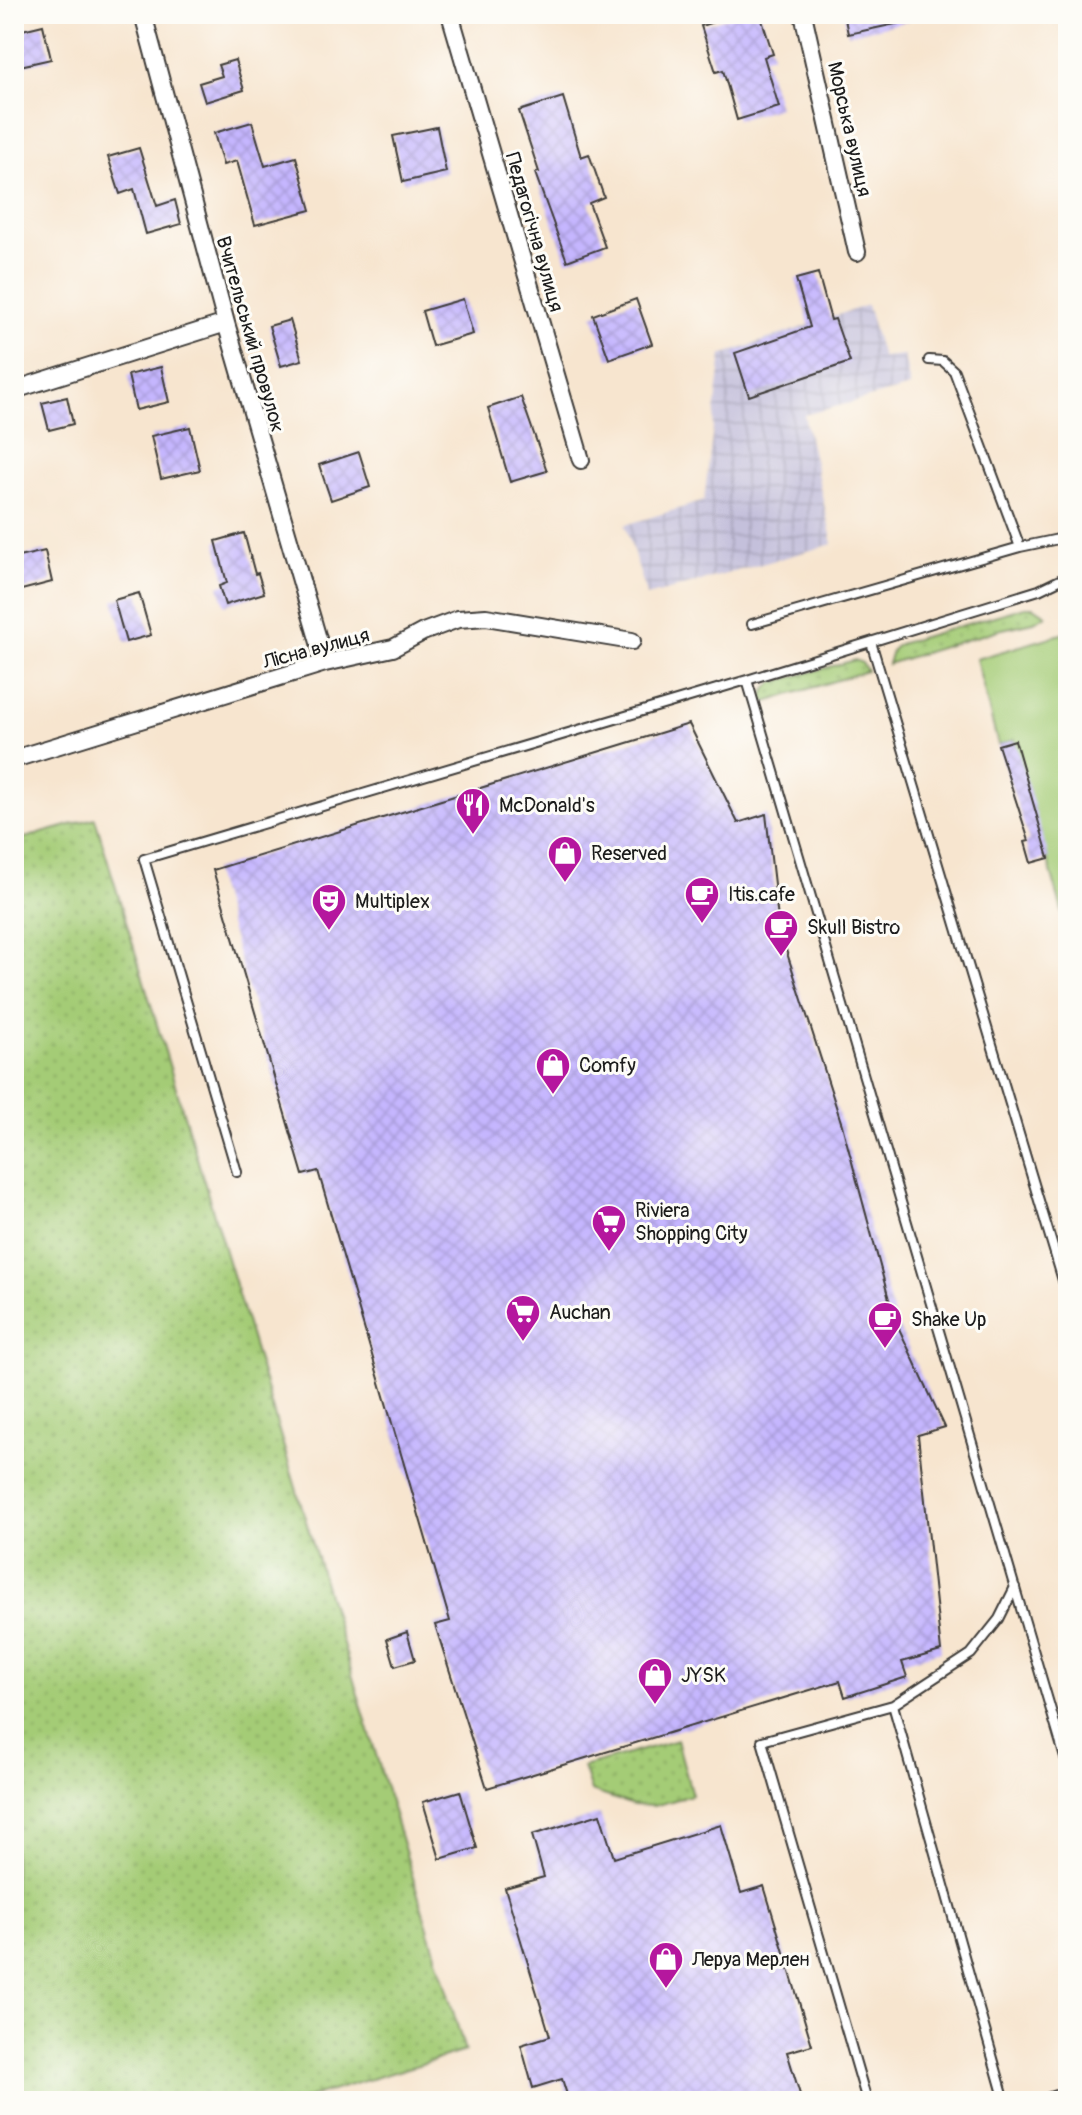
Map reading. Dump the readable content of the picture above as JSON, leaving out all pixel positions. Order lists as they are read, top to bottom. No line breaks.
{"streets":{"street":["Морська вулиця","Педагогічна вулиця","Вчительський провулок","Лісна вулиця"]},"crossings":[["Вчительський провулок","Лісна вулиця"]],"places":{"restaurant":["McDonald's"],"shop":["Reserved","Comfy","JYSK","Леруа Мерлен"],"cafe":["Itis.cafe","Skull Bistro","Shake Up"],"theatre":["Multiplex"],"supermarket":["Riviera Shopping City","Auchan"]}}
